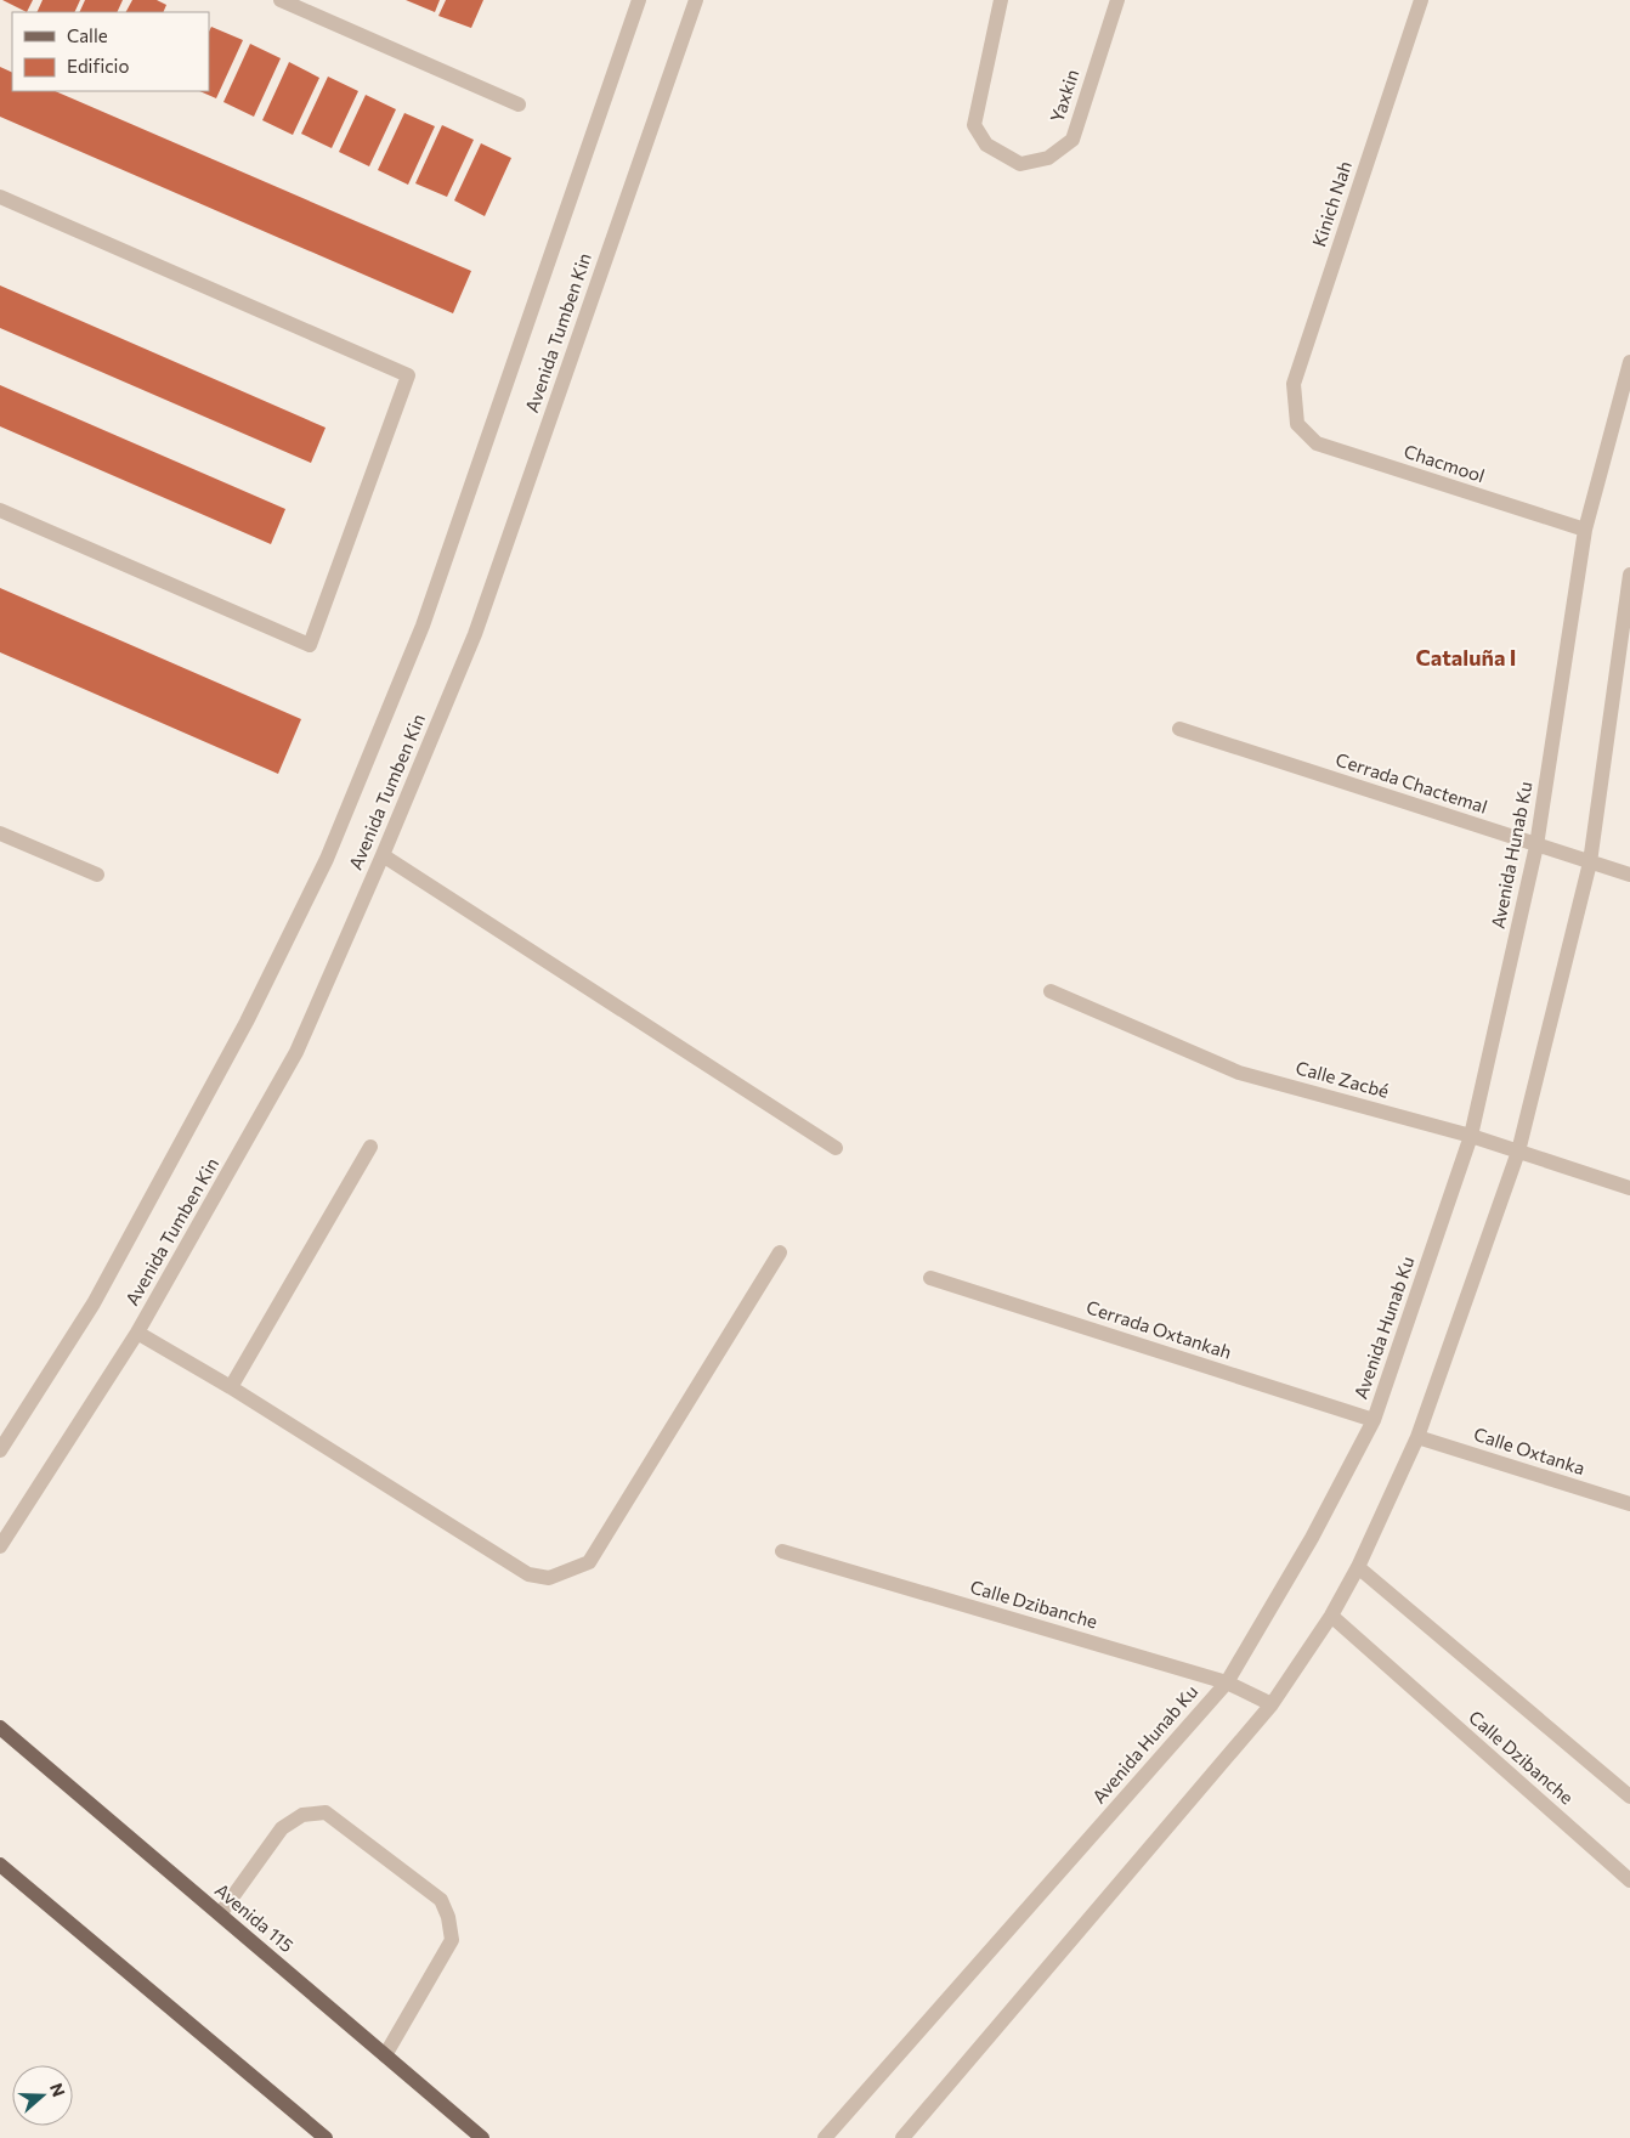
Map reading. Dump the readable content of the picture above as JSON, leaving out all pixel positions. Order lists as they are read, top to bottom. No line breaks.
{"streets":{"main road":["Avenida 115"],"street":["Yaxkin","Kinich Nah","Avenida Tumben Kin","Chacmool","Cerrada Chactemal","Avenida Hunab Ku","Calle Zacbé","Cerrada Oxtankah","Calle Oxtanka","Calle Dzibanche"]},"crossings":[["Kinich Nah","Chacmool"],["Chacmool","Avenida Hunab Ku"],["Cerrada Chactemal","Avenida Hunab Ku"],["Avenida Hunab Ku","Calle Zacbé"],["Avenida Hunab Ku","Cerrada Oxtankah"],["Avenida Hunab Ku","Calle Dzibanche"]],"districts":["Cataluña I"],"legend":["Calle","Edificio"],"north":"right"}
